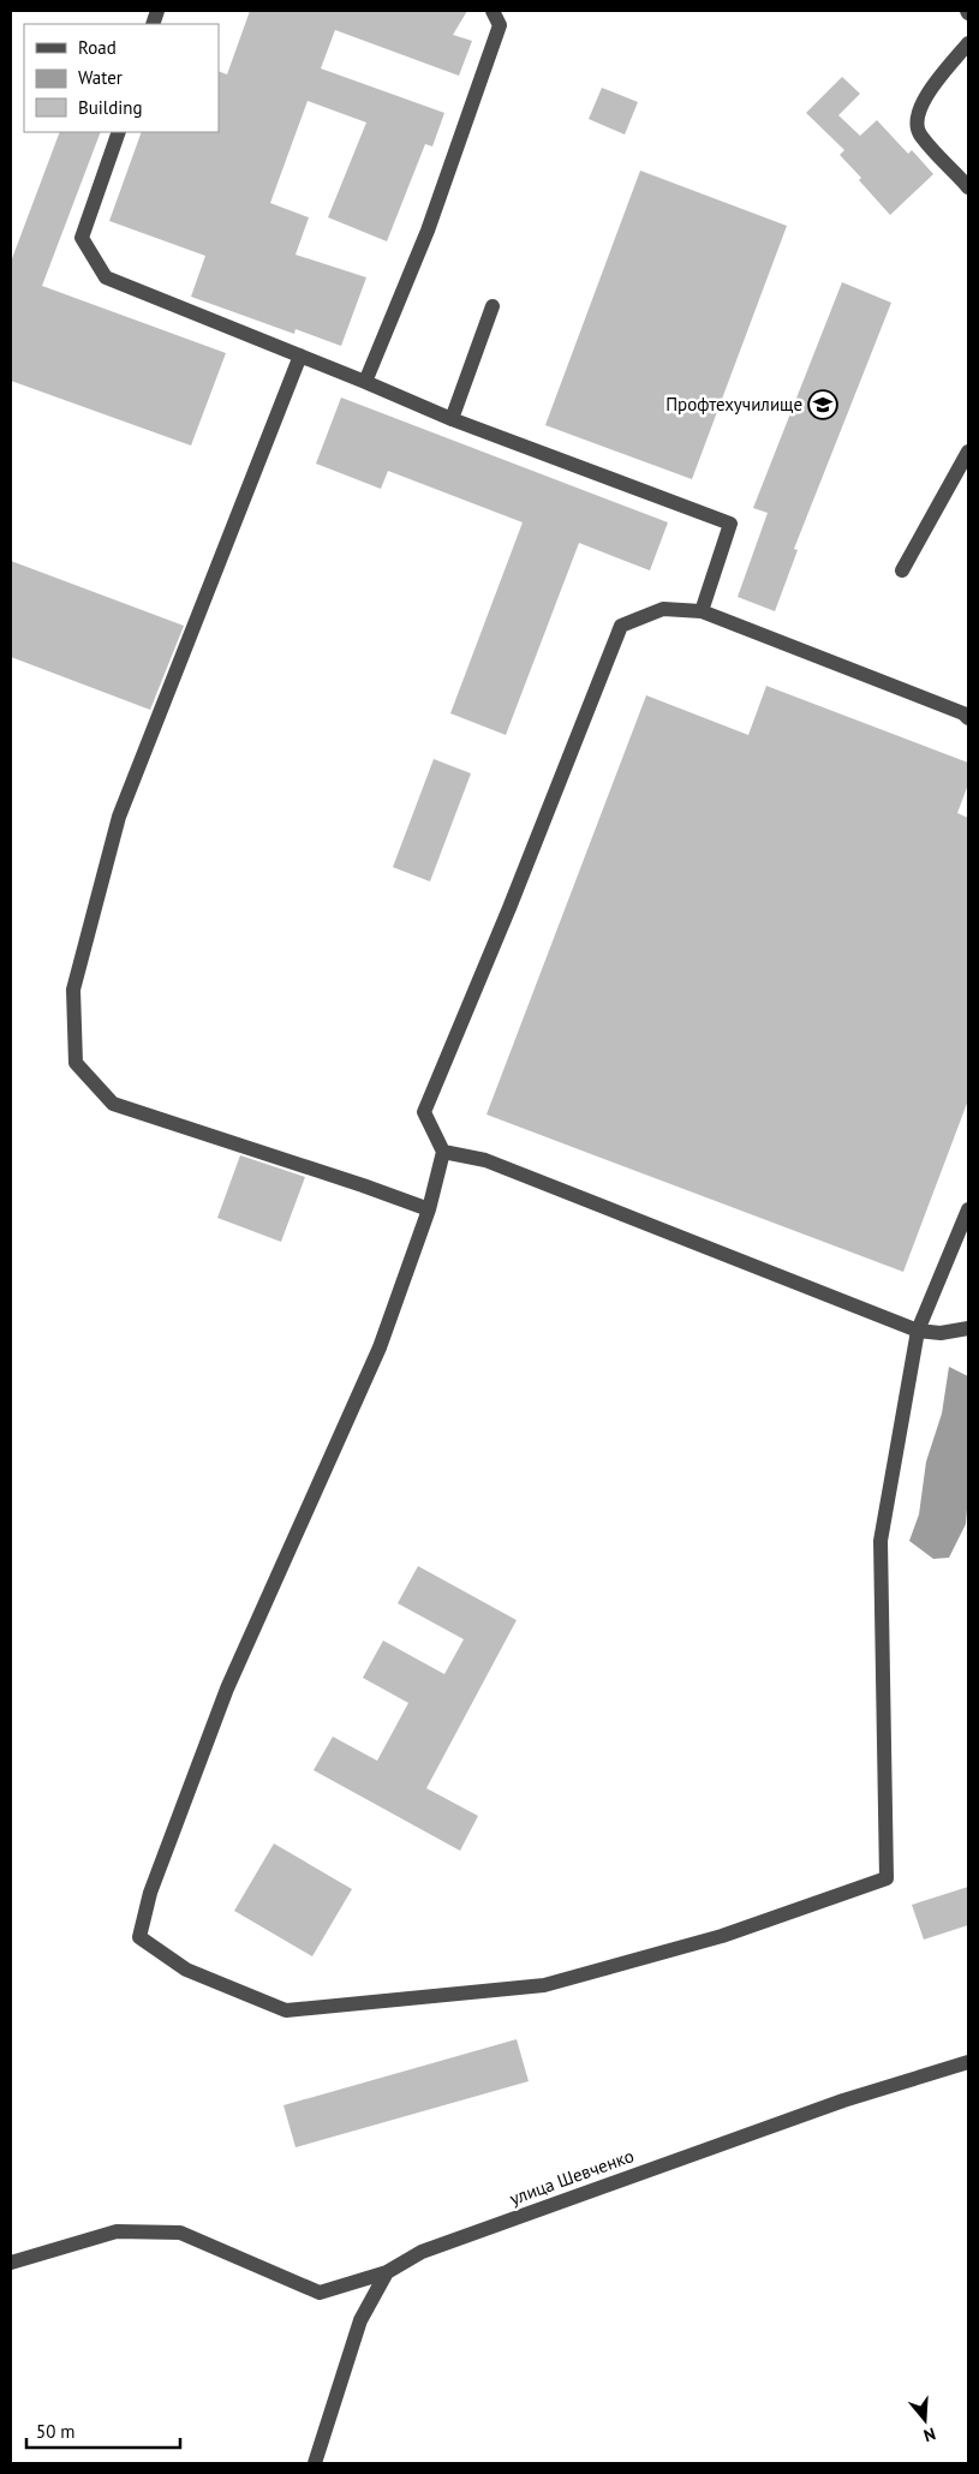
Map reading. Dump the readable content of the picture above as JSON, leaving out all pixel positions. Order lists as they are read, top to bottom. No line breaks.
{"streets":{"street":["улица Шевченко"]},"places":{"school or university":["Профтехучилище"]},"legend":["Road","Water","Building"],"scale_bar":"50 m","north":"bottom"}
